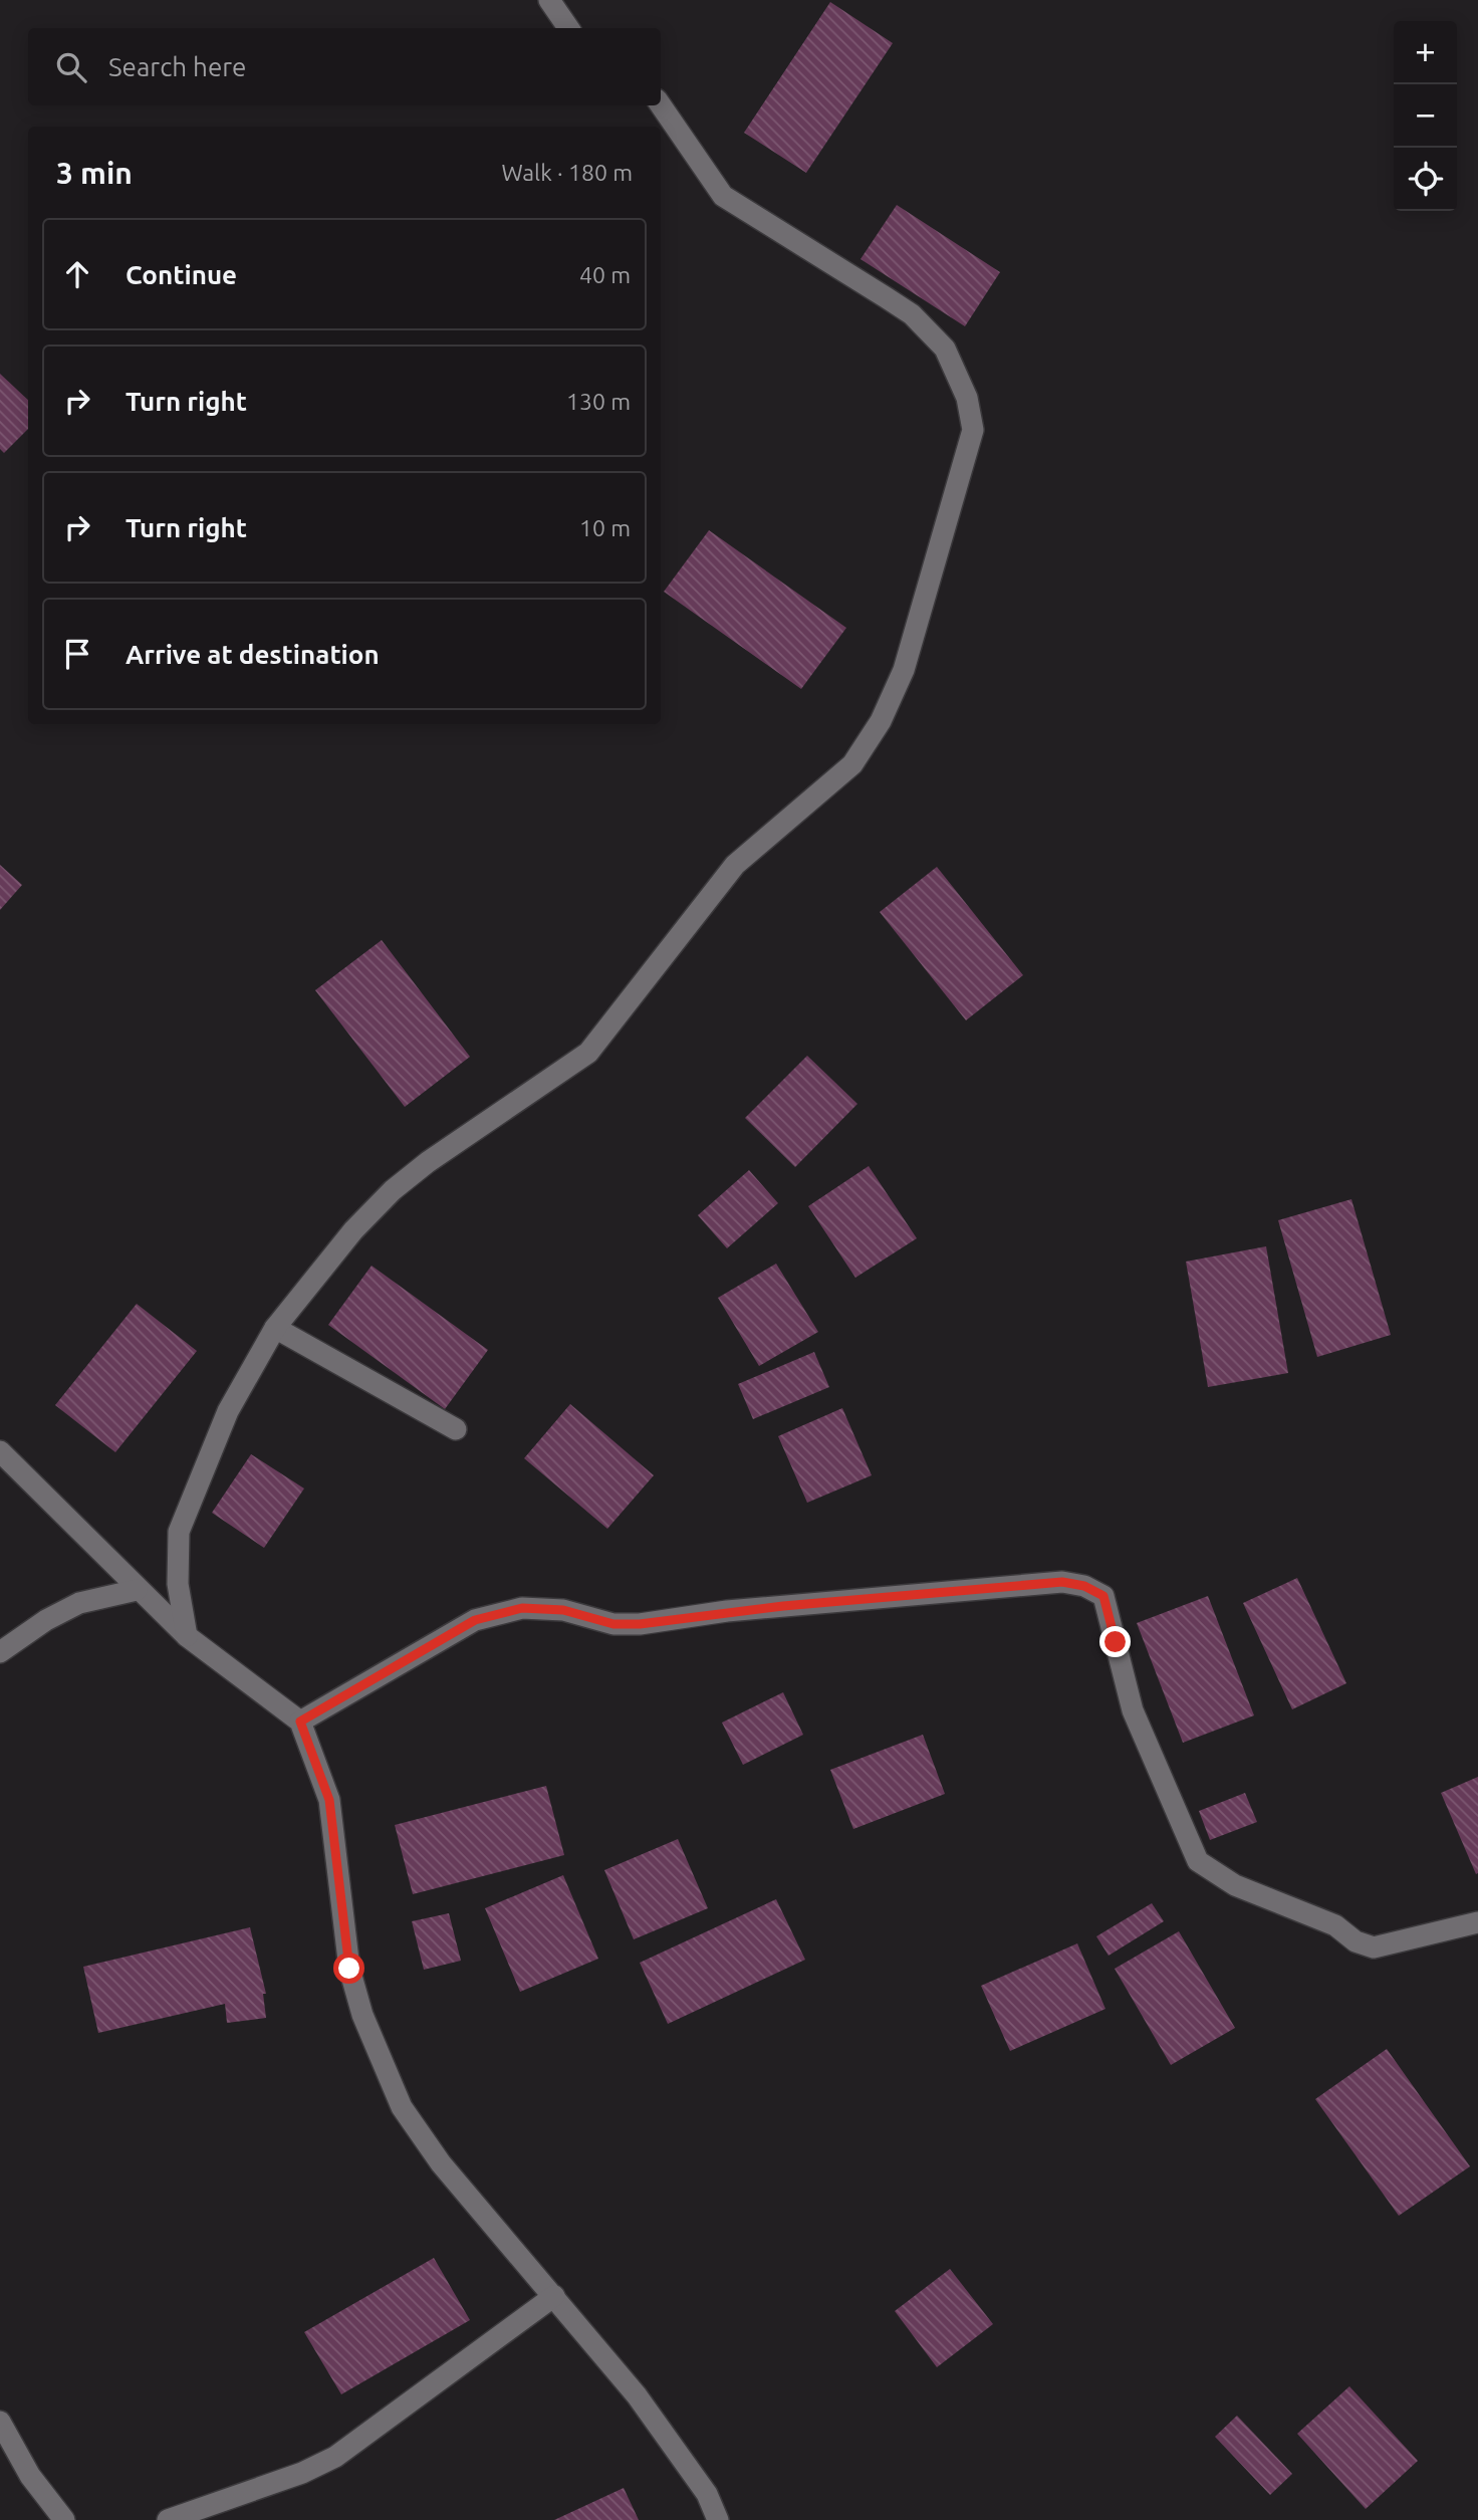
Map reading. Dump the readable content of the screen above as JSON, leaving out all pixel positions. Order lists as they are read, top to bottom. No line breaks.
{"page":{"map_buttons":["+","−"],"search":"Search here","heading":["3 min","Walk · 180 m"],"list":[["Continue","40 m"],["Turn right","130 m"],["Turn right","10 m"],"Arrive at destination"]}}
